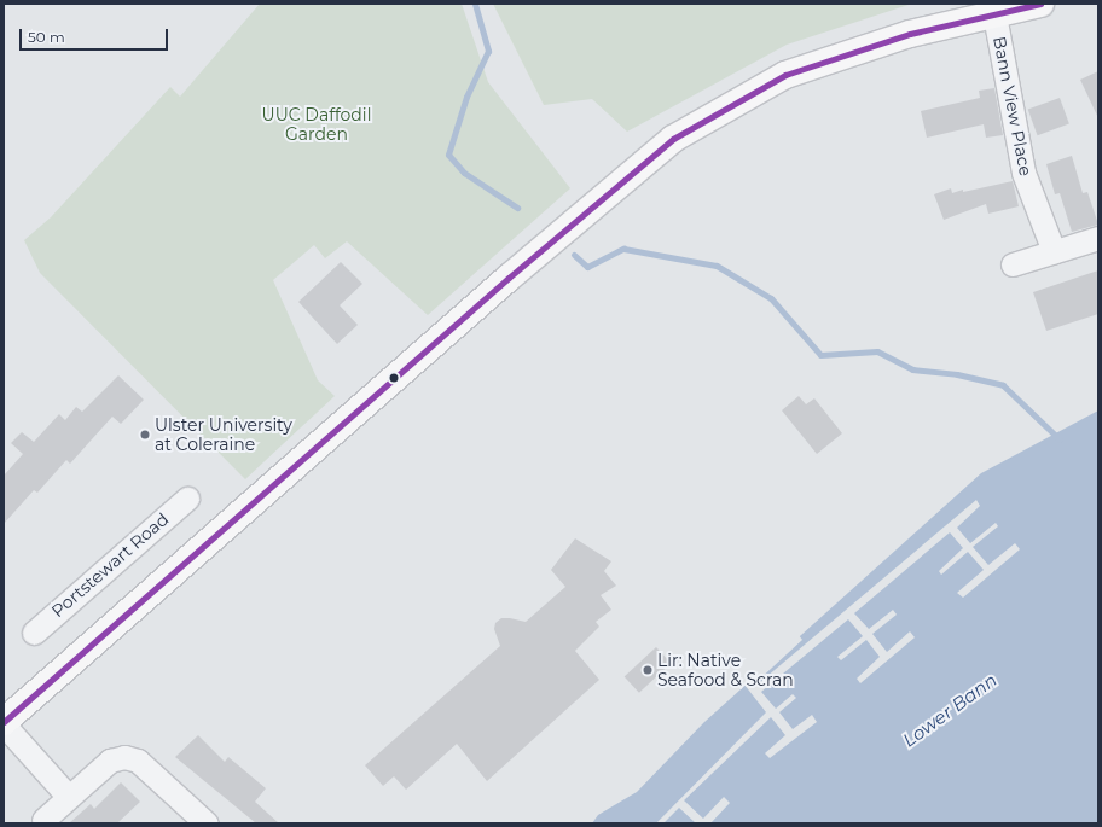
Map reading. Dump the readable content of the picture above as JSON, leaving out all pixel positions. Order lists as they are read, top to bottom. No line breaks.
{"streets":{"street":["Bann View Place","Portstewart Road"]},"water":["Lower Bann"],"parks":["UUC Daffodil Garden"],"places":["Ulster University at Coleraine","Lir: Native Seafood & Scran"],"scale_bar":"50 m"}
